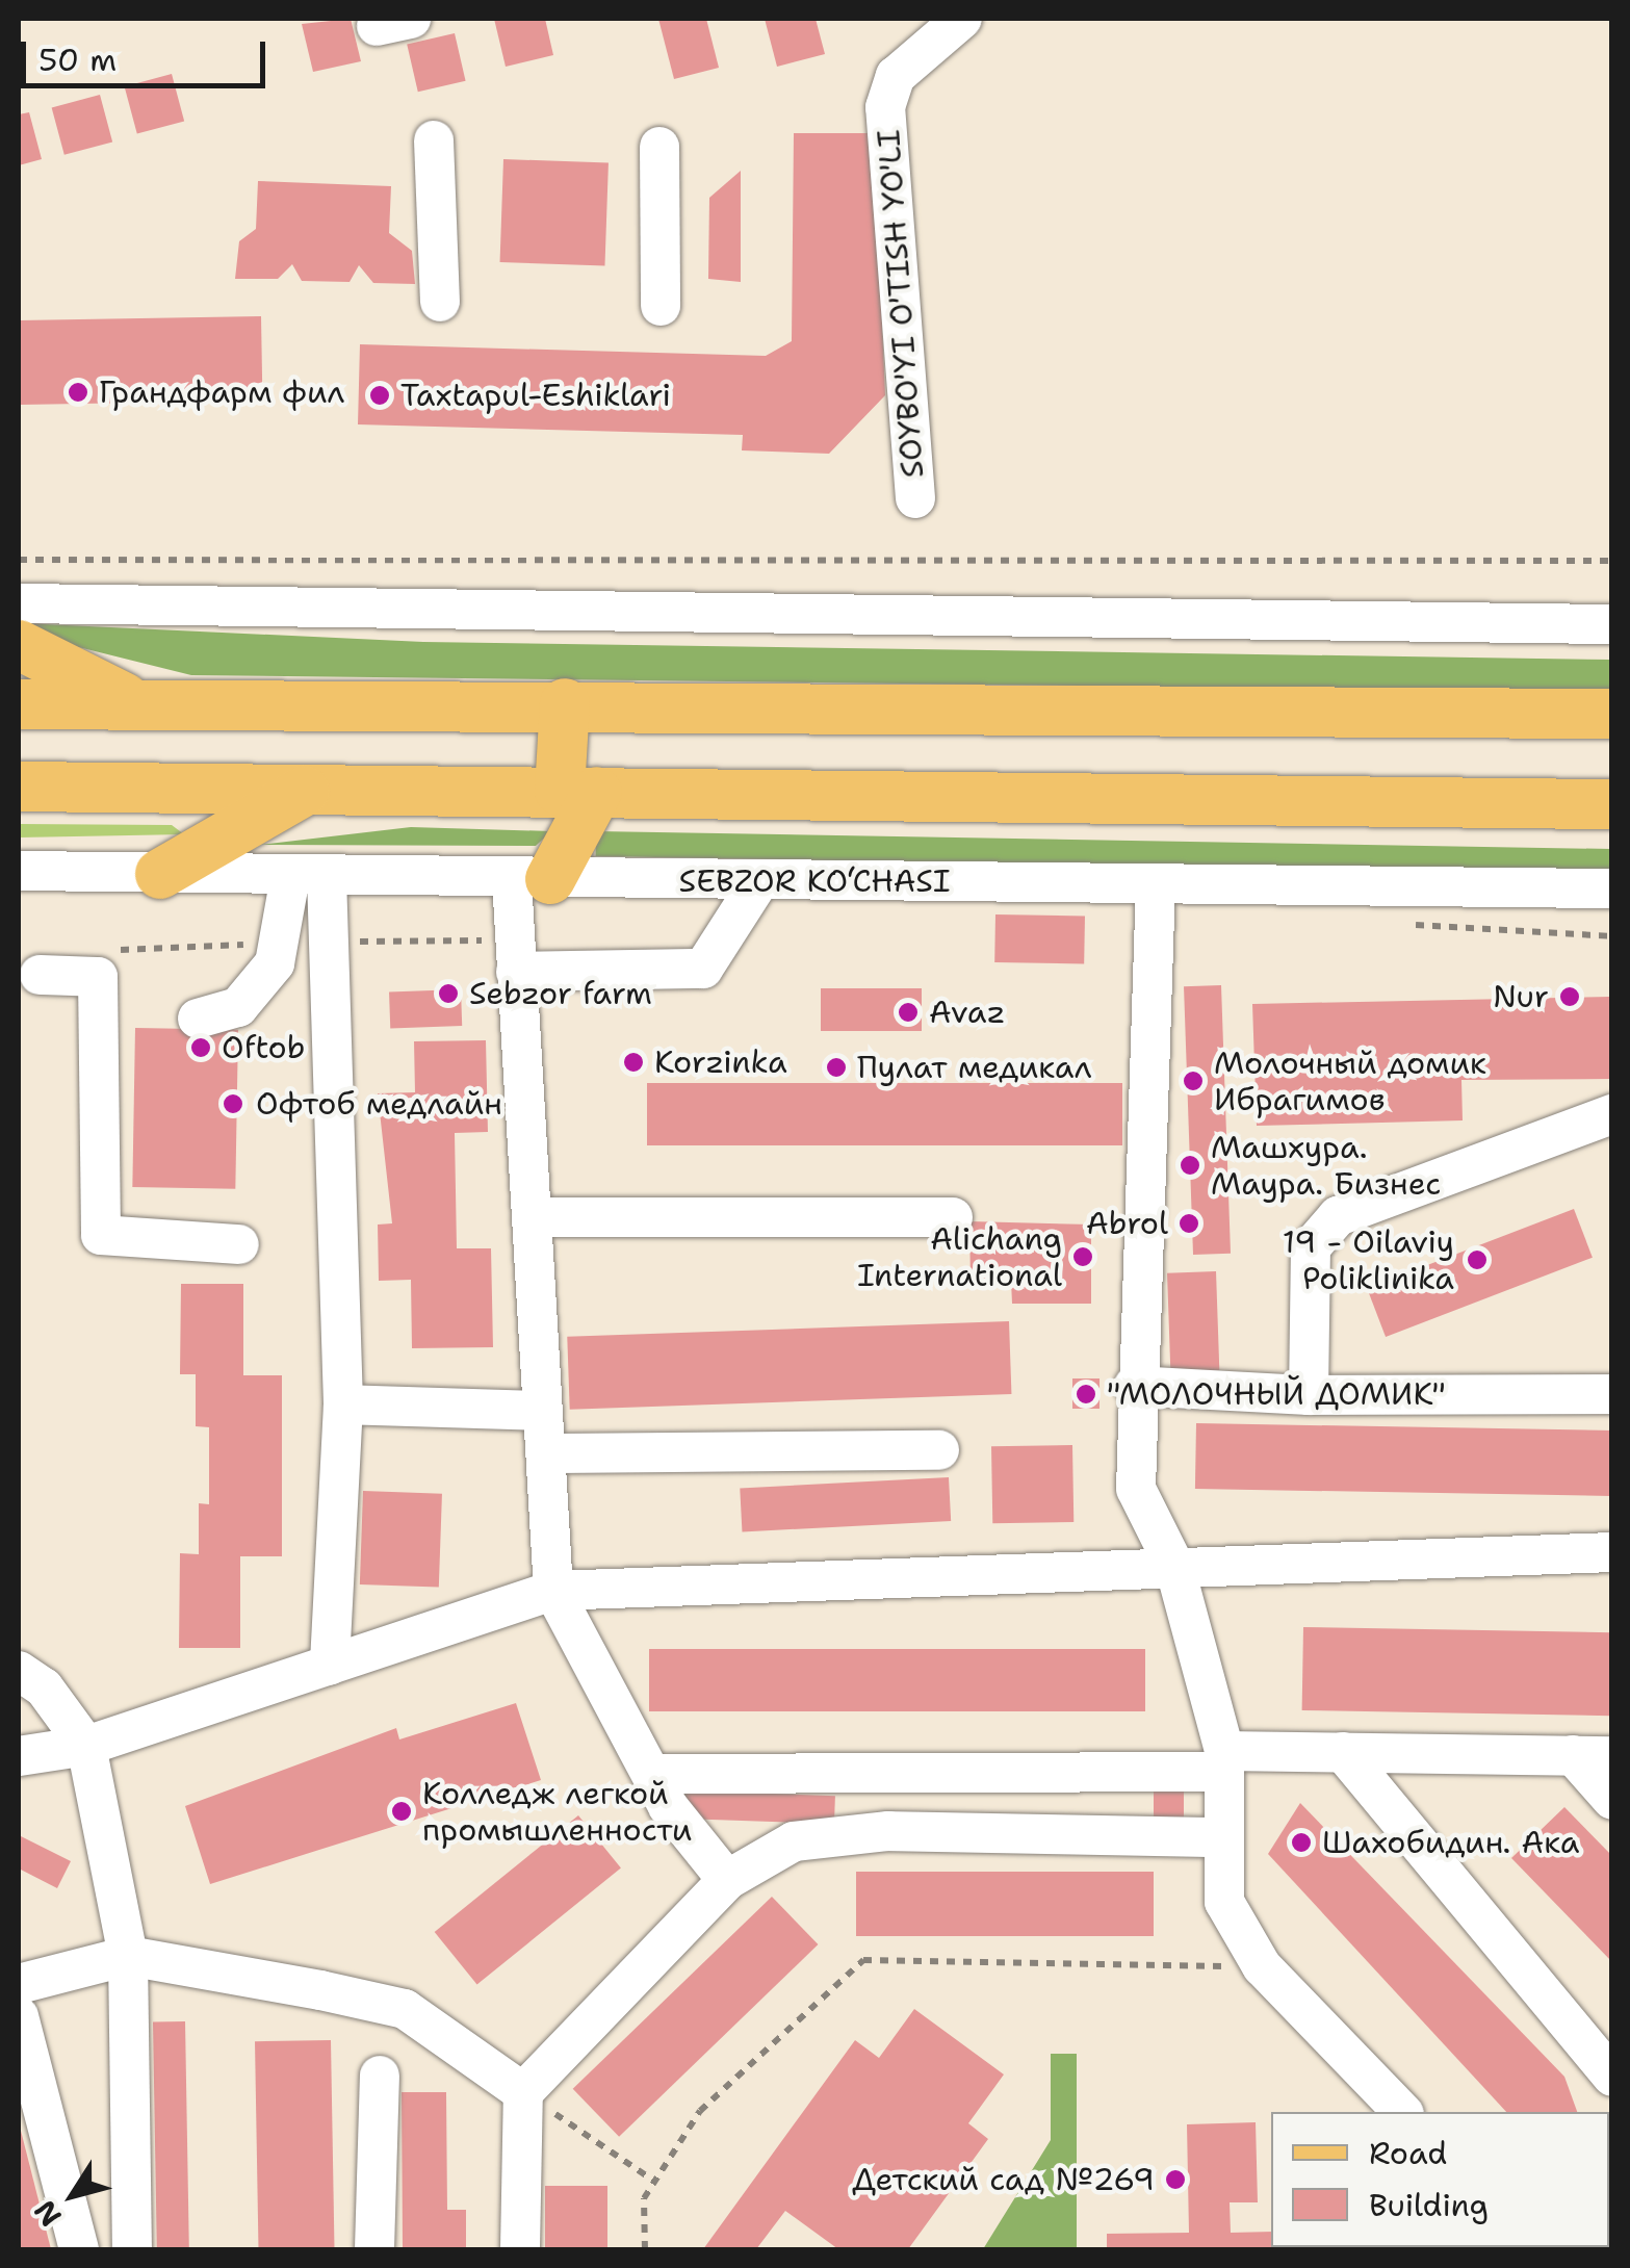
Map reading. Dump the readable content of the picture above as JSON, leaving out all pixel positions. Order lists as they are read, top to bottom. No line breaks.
{"streets":{"street":["SOYBO'YI O'TISH YO'LI","SEBZOR KO‘CHASI"]},"places":["Грандфарм фил","Taxtapul-Eshiklari","Sebzor farm","Nur","Avaz","Oftob","Korzinka","Пулат медикал","Молочный домик Ибрагимов","Офтоб медлайн","Машхура. Маура. Бизнес","Abrol","Alichang International","19 - Oilaviy Poliklinika","\"МОЛОЧНЫЙ ДОМИК\"","Колледж легкой промышленности","Шахобидин. Ака","Детский сад №269"],"legend":["Road","Building"],"scale_bar":"50 m","north":"bottom left"}
